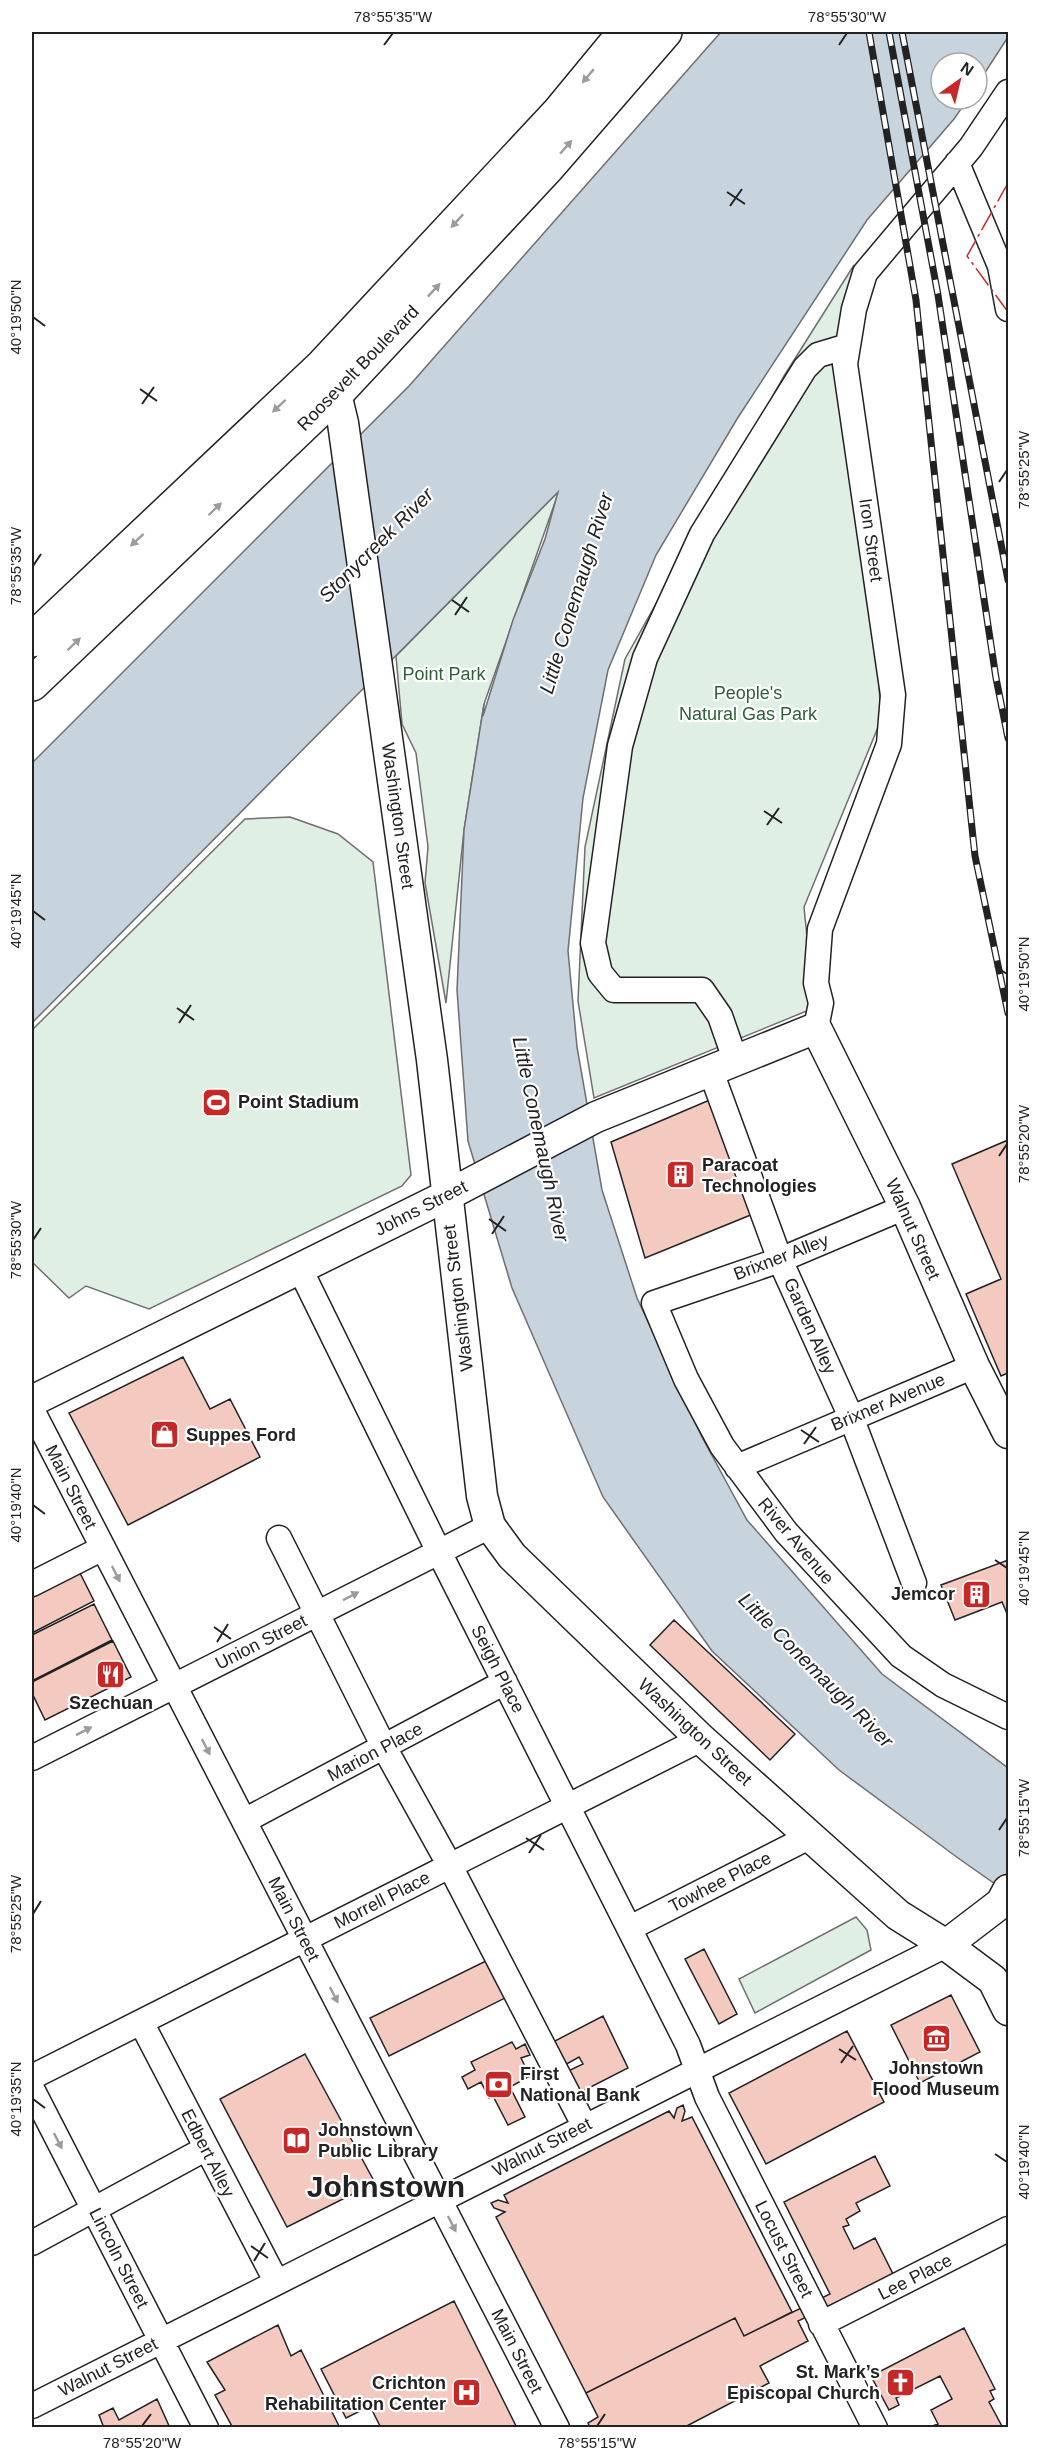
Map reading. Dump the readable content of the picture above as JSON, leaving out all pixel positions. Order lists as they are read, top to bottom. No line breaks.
{"streets":{"highway":["Roosevelt Boulevard"],"main road":["Washington Street","Johns Street","Walnut Street"],"street":["Iron Street","Brixner Alley","Garden Alley","Brixner Avenue","Main Street","River Avenue","Union Street","Seigh Place","Marion Place","Towhee Place","Morrell Place","Edbert Alley","Locust Street","Lincoln Street","Lee Place"]},"crossings":[["Roosevelt Boulevard","Washington Street"],["Iron Street","Johns Street"],["Iron Street","Walnut Street"],["Iron Street","Garden Alley"],["Washington Street","Johns Street"],["Washington Street","Walnut Street"],["Washington Street","Union Street"],["Washington Street","Towhee Place"],["Washington Street","Morrell Place"],["Johns Street","Walnut Street"],["Johns Street","Garden Alley"],["Johns Street","Seigh Place"],["Walnut Street","Brixner Alley"],["Walnut Street","Brixner Avenue"],["Walnut Street","Main Street"],["Walnut Street","Seigh Place"],["Walnut Street","Edbert Alley"],["Walnut Street","Locust Street"],["Walnut Street","Lincoln Street"],["Brixner Alley","Garden Alley"],["Brixner Alley","River Avenue"],["Garden Alley","Brixner Avenue"],["Brixner Avenue","River Avenue"],["Main Street","Union Street"],["Main Street","Marion Place"],["Main Street","Morrell Place"],["Union Street","Seigh Place"],["Seigh Place","Marion Place"],["Seigh Place","Towhee Place"],["Seigh Place","Morrell Place"],["Seigh Place","Locust Street"],["Morrell Place","Edbert Alley"],["Locust Street","Lee Place"]],"one_way":["Union Street","Lincoln Street"],"districts":["Johnstown"],"water":["Stonycreek River","Little Conemaugh River"],"parks":["Point Park","People's Natural Gas Park"],"places":{"sports":["Point Stadium"],"building":["Paracoat Technologies","Jemcor"],"shop":["Suppes Ford"],"restaurant":["Szechuan"],"museum":["Johnstown Flood Museum"],"bank":["First National Bank"],"library":["Johnstown Public Library"],"church":["St. Mark’s Episcopal Church"],"hospital":["Crichton Rehabilitation Center"]},"north":"top right","coordinates":["78°55'35\"W","78°55'30\"W","40°19'50\"N","78°55'25\"W","40°19'45\"N","78°55'20\"W","40°19'40\"N","78°55'15\"W","40°19'35\"N"]}
